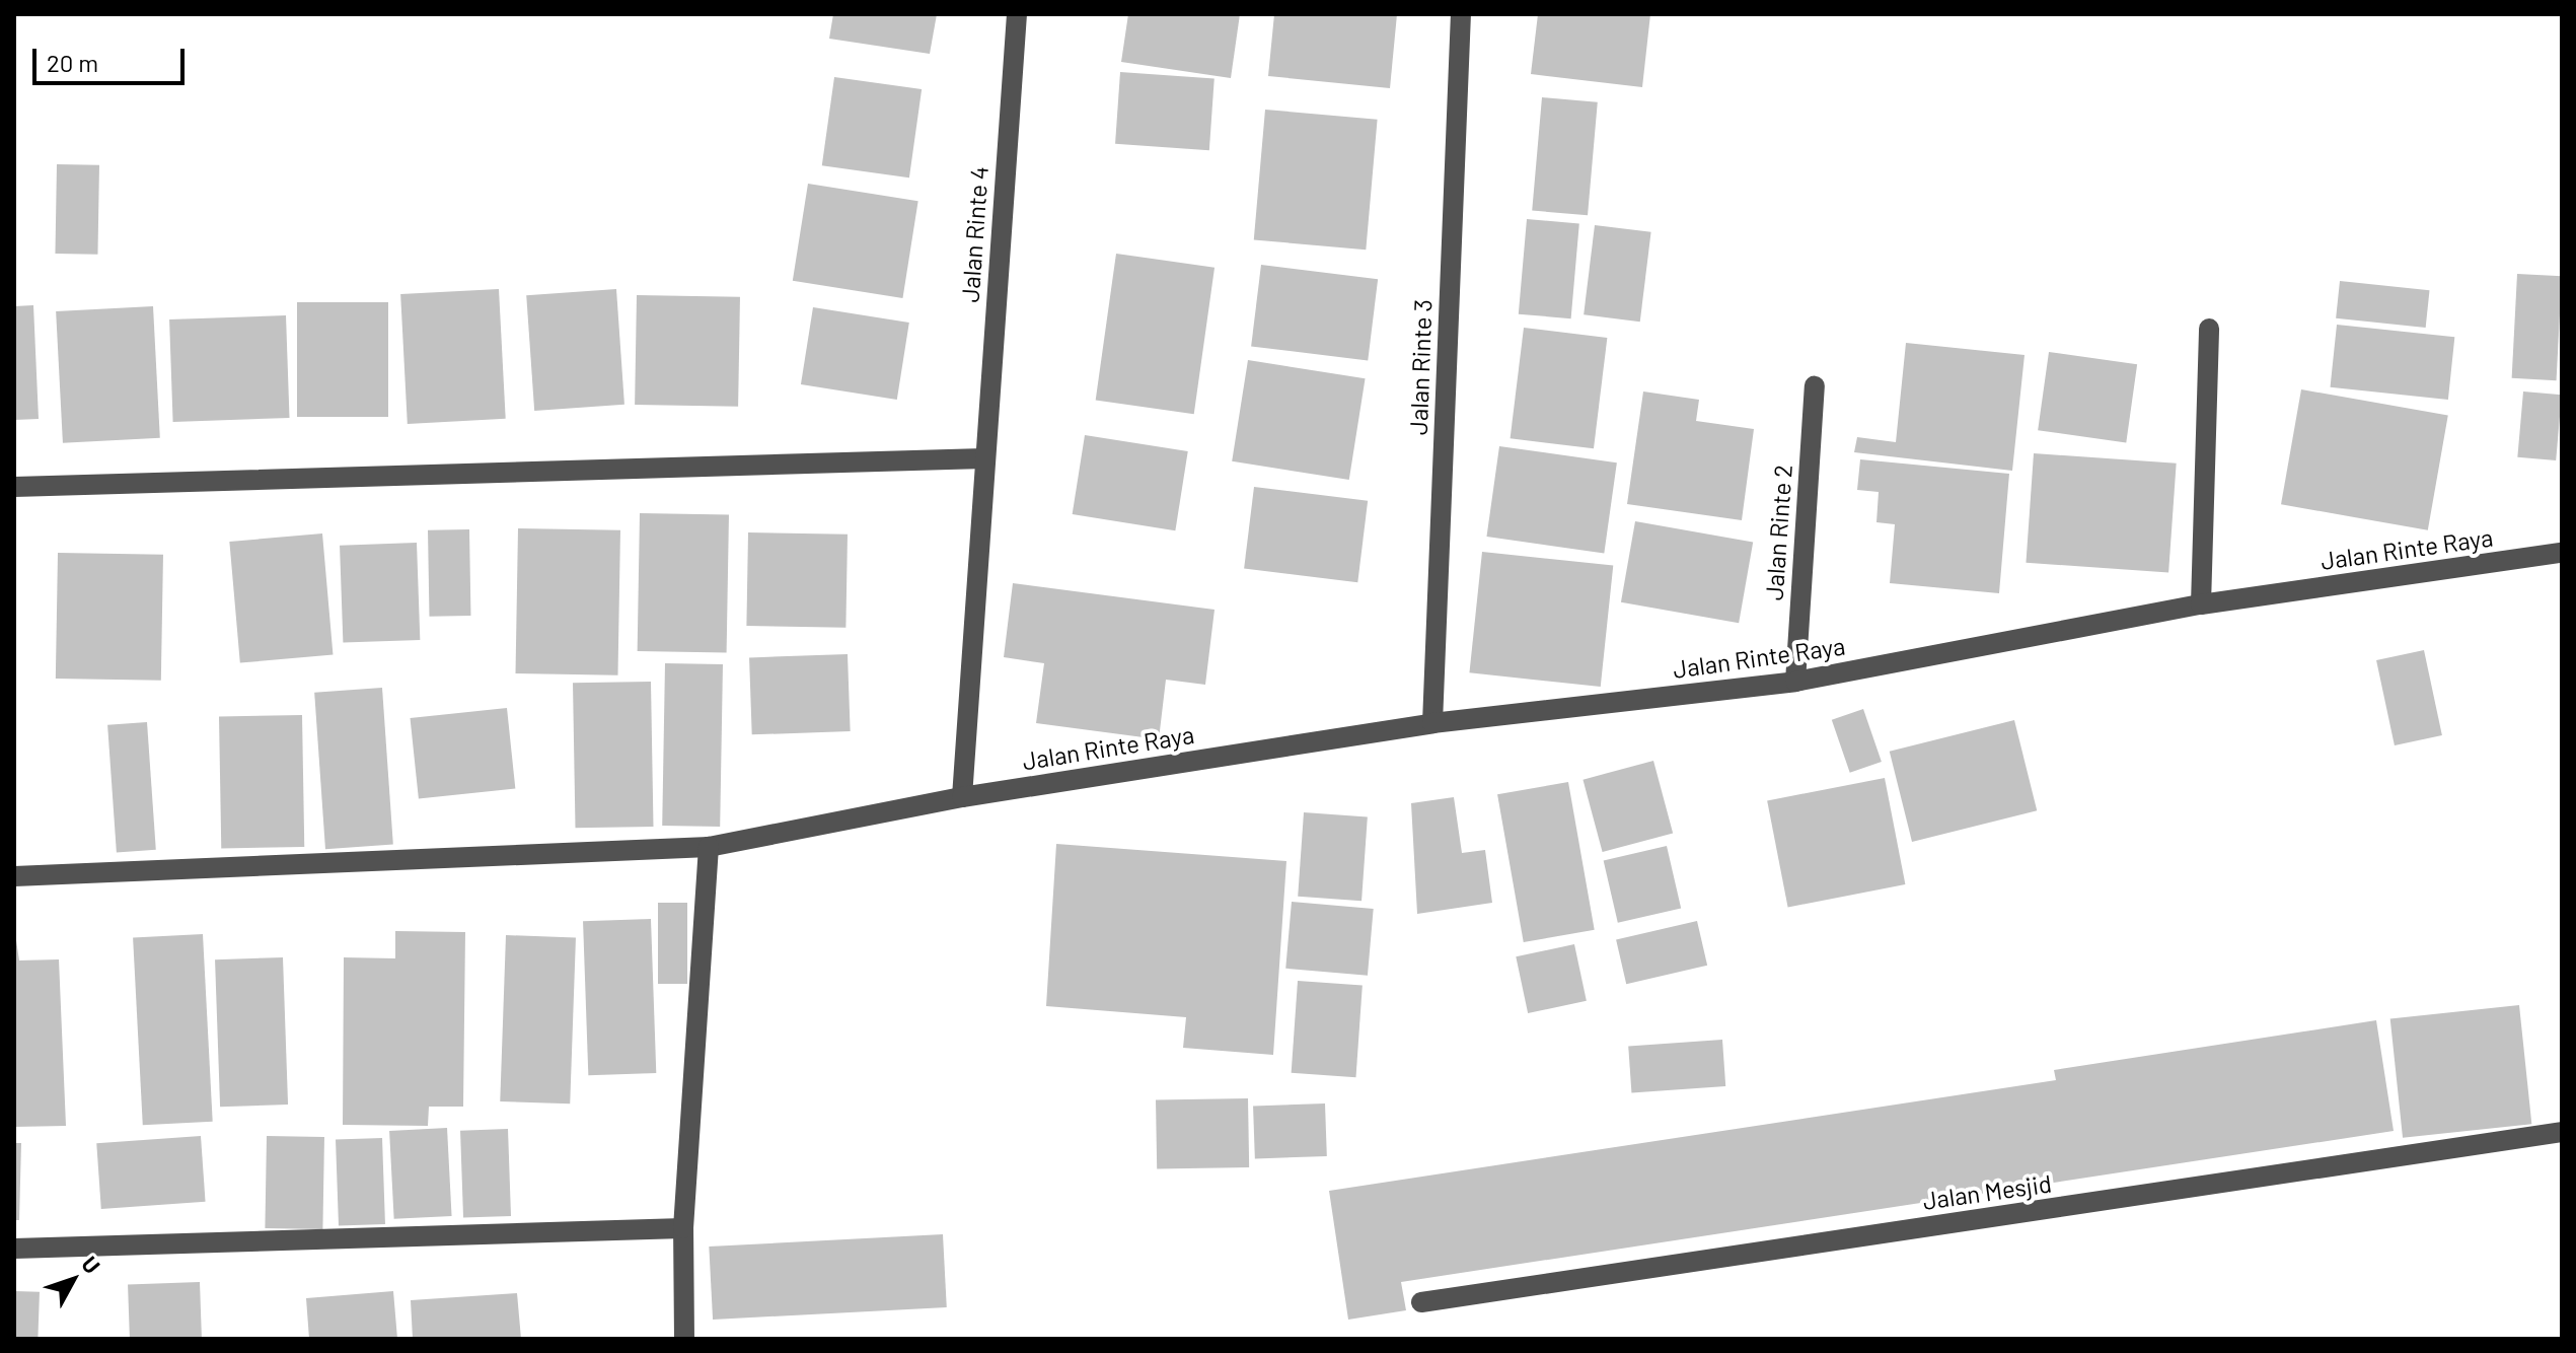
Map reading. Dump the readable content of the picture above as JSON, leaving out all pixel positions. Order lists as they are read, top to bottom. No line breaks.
{"streets":{"street":["Jalan Rinte 4","Jalan Rinte 3","Jalan Rinte 2","Jalan Rinte Raya","Jalan Mesjid"]},"crossings":[["Jalan Rinte 4","Jalan Rinte Raya"],["Jalan Rinte 3","Jalan Rinte Raya"],["Jalan Rinte 2","Jalan Rinte Raya"]],"scale_bar":"20 m","north":"top right"}
